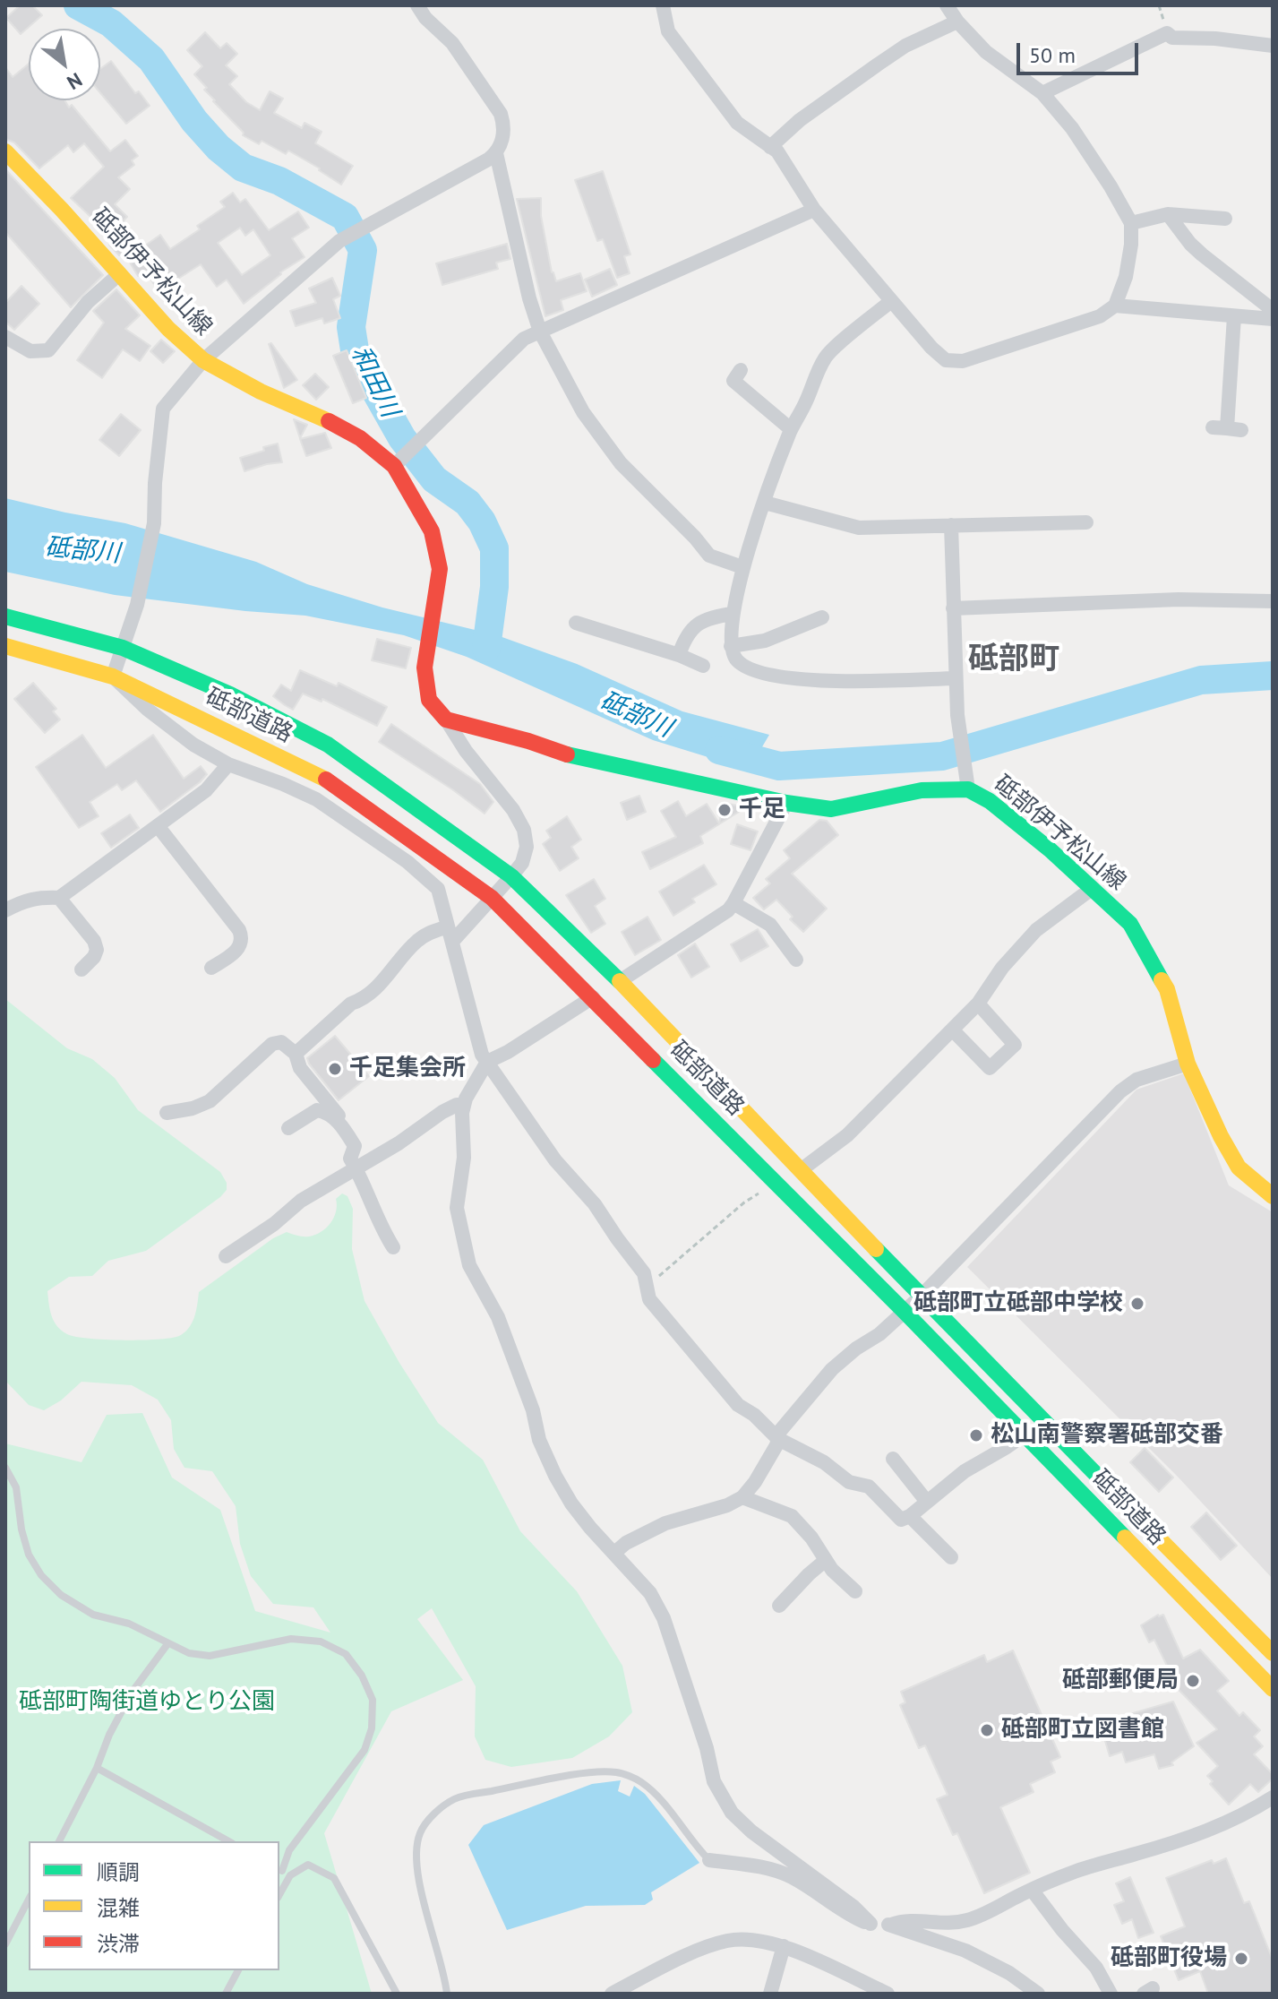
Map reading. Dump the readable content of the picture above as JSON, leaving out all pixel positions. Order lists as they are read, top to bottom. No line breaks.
{"streets":{"main road":["砥部伊予松山線","砥部道路"]},"districts":["砥部町"],"water":["和田川","砥部川"],"parks":["砥部町陶街道ゆとり公園"],"places":["千足","千足集会所","砥部町立砥部中学校","松山南警察署砥部交番","砥部郵便局","砥部町立図書館","砥部町役場"],"legend":["順調","混雑","渋滞"],"scale_bar":"50 m","north":"bottom right"}
